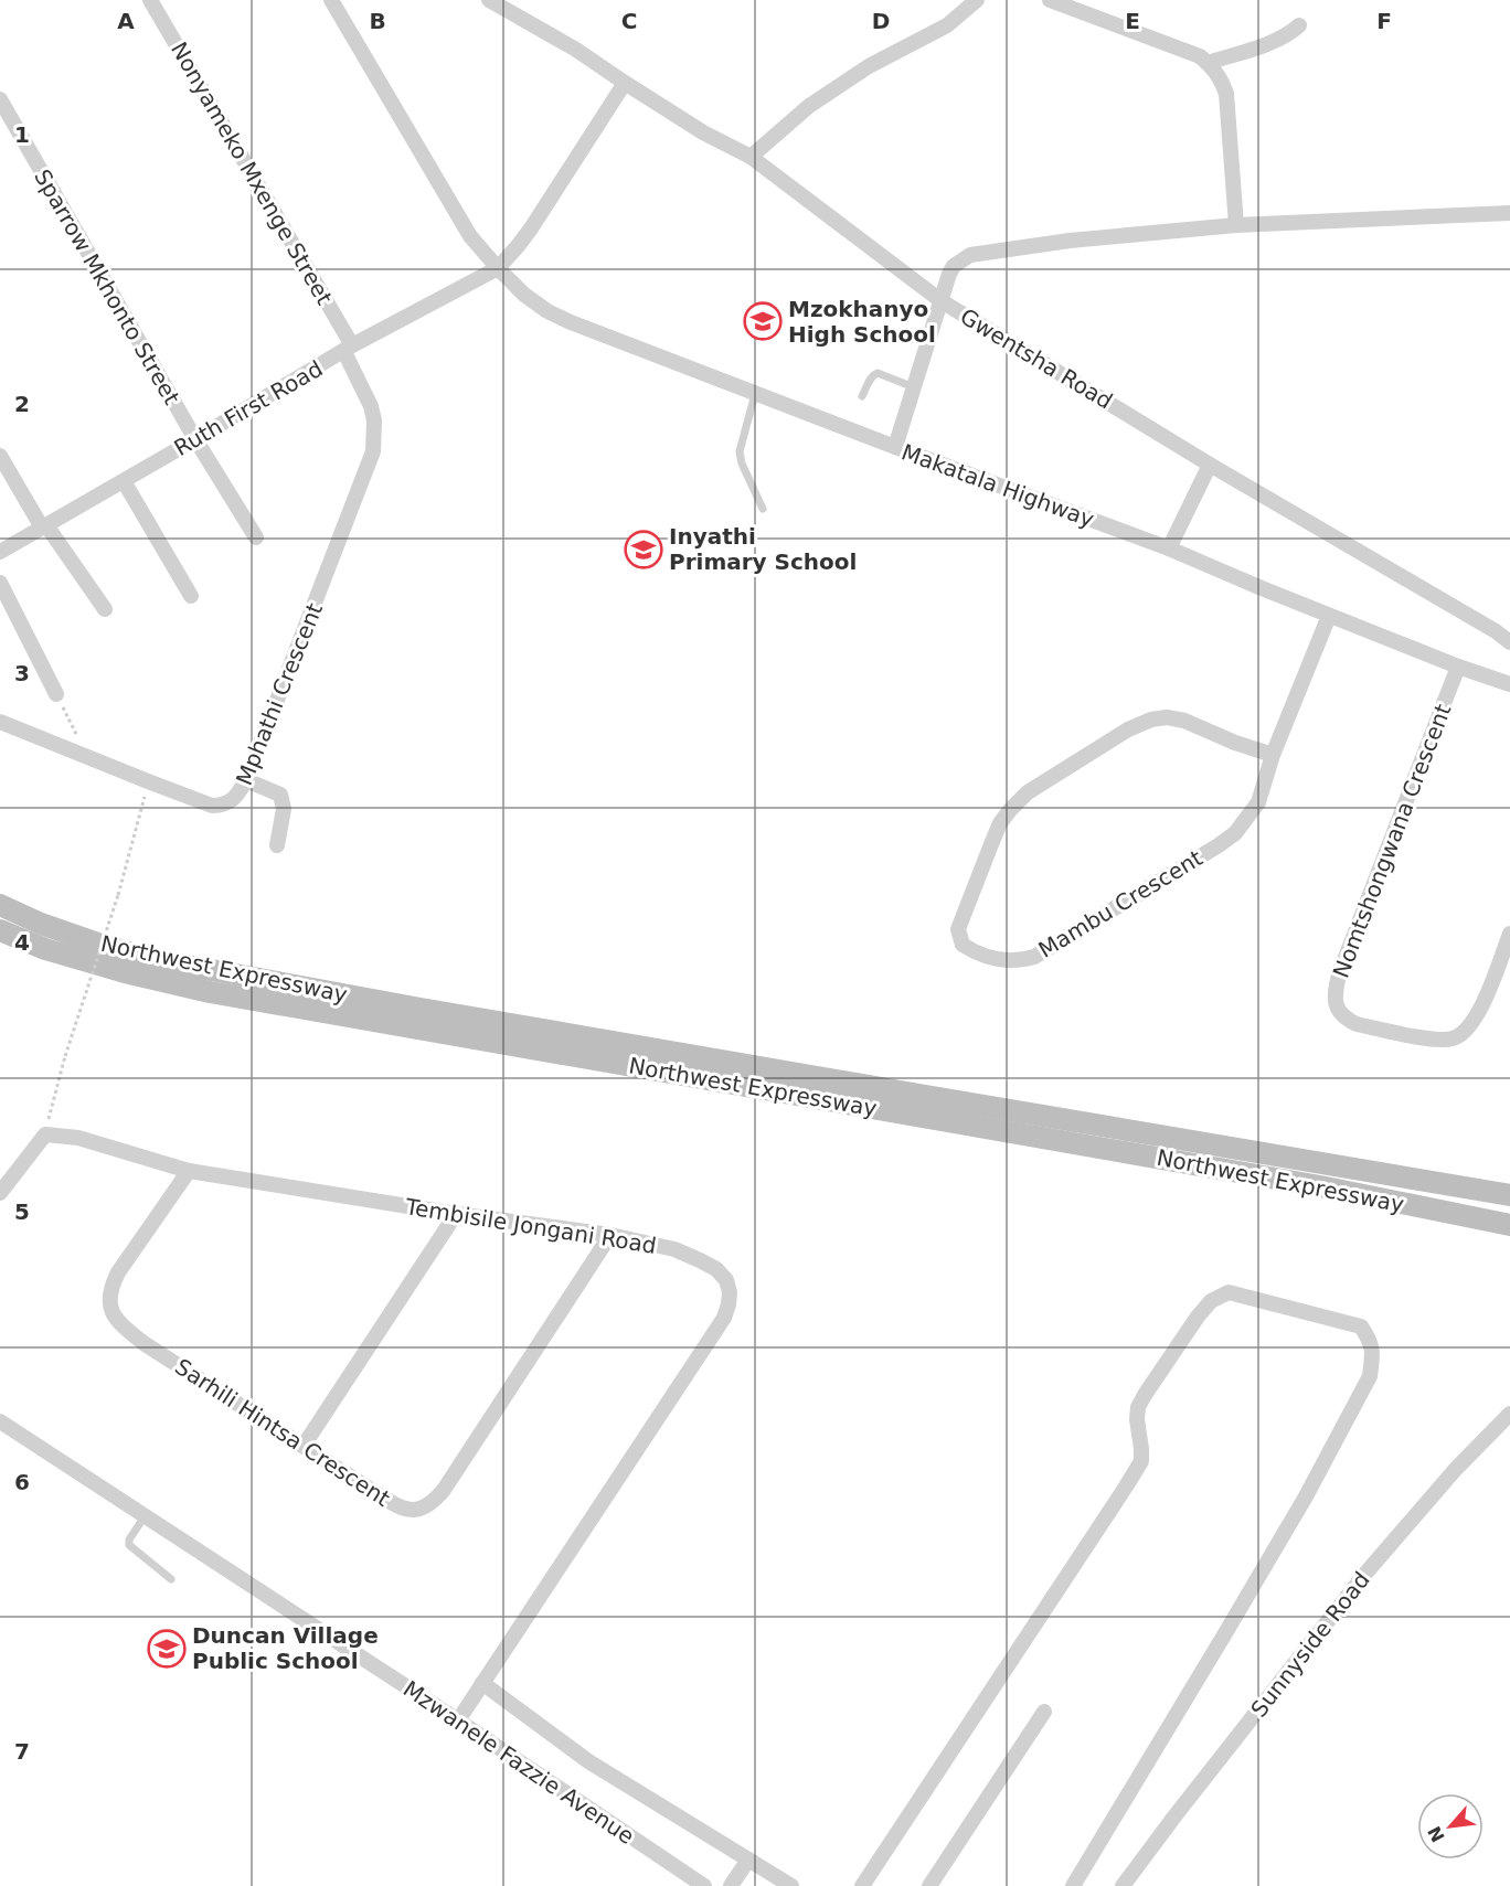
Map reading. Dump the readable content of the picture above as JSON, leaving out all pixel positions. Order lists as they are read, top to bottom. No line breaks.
{"streets":{"main road":["Northwest Expressway"],"street":["Nonyameko Mxenge Street","Sparrow Mkhonto Street","Gwentsha Road","Ruth First Road","Makatala Highway","Mphathi Crescent","Nomtshongwana Crescent","Mambu Crescent","Tembisile Jongani Road","Sarhili Hintsa Crescent","Sunnyside Road","Mzwanele Fazzie Avenue"]},"crossings":[["Nonyameko Mxenge Street","Ruth First Road"],["Nonyameko Mxenge Street","Mphathi Crescent"],["Sparrow Mkhonto Street","Ruth First Road"],["Ruth First Road","Makatala Highway"],["Ruth First Road","Mphathi Crescent"],["Makatala Highway","Nomtshongwana Crescent"],["Makatala Highway","Mambu Crescent"],["Tembisile Jongani Road","Sarhili Hintsa Crescent"],["Tembisile Jongani Road","Mzwanele Fazzie Avenue"]],"places":{"school or university":["Mzokhanyo High School","Inyathi Primary School","Duncan Village Public School"]},"north":"bottom left","grid":{"columns":["A","B","C","D","E","F"],"rows":["1","2","3","4","5","6","7"]}}
